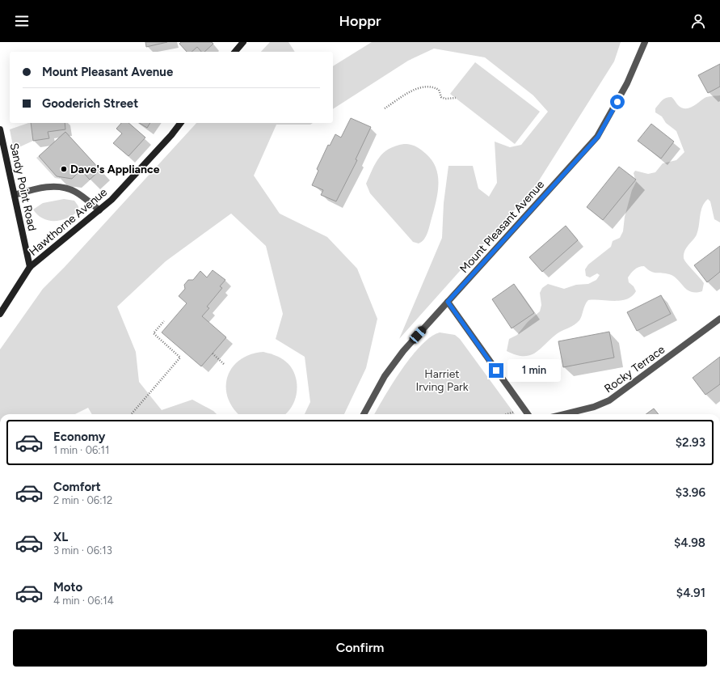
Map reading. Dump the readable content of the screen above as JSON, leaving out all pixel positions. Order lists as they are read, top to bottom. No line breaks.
{"streets":{"street":["Sandy Point Road","Hawthorne Avenue","Mount Pleasant Avenue","Rocky Terrace"]},"crossings":[["Sandy Point Road","Hawthorne Avenue"]],"parks":["Harriet Irving Park"],"places":["Dave's Appliance"],"page":{"header":"Hoppr","banner":["Mount Pleasant Avenue","Gooderich Street"],"bubble":"1 min","list":[{"name":"Economy","note":"1 min · 06:11","value":"$2.93"},{"name":"Comfort","note":"2 min · 06:12","value":"$3.96"},{"name":"XL","note":"3 min · 06:13","value":"$4.98"},{"name":"Moto","note":"4 min · 06:14","value":"$4.91"}],"buttons":"Confirm"}}
